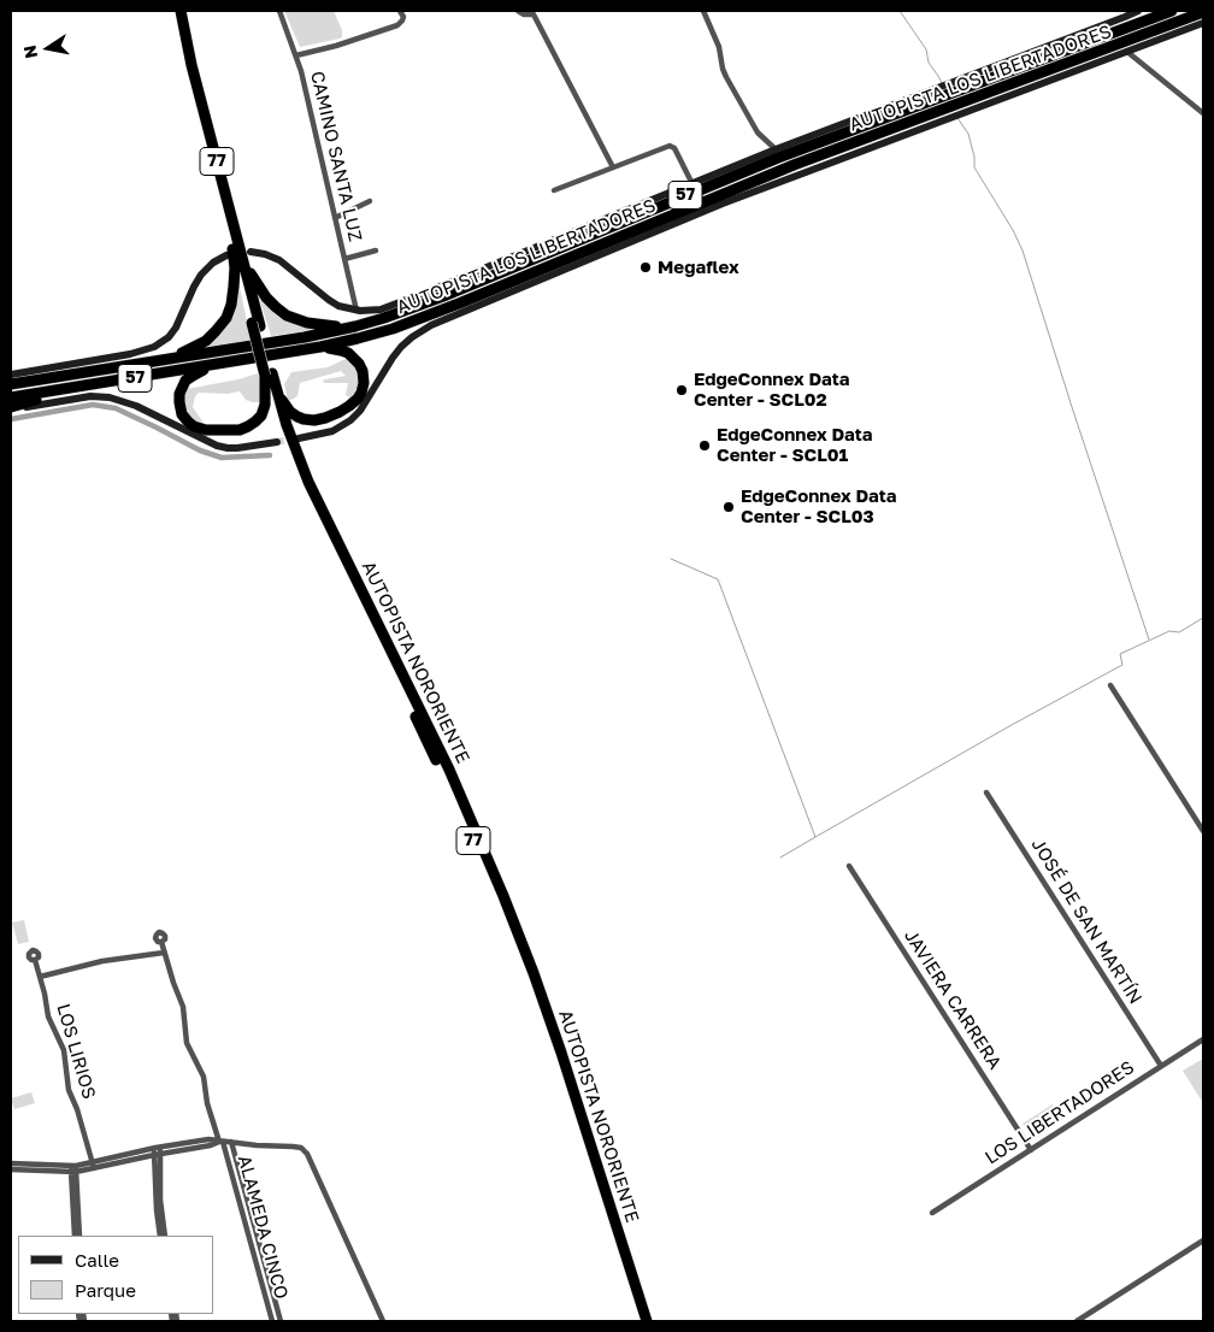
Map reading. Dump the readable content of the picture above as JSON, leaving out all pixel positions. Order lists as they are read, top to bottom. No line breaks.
{"streets":{"highway":["AUTOPISTA LOS LIBERTADORES","77","57","AUTOPISTA NORORIENTE"],"street":["CAMINO SANTA LUZ","JOSÉ DE SAN MARTÍN","JAVIERA CARRERA","LOS LIRIOS","LOS LIBERTADORES","ALAMEDA CINCO"]},"crossings":[["JOSÉ DE SAN MARTÍN","LOS LIBERTADORES"],["JAVIERA CARRERA","LOS LIBERTADORES"]],"places":["Megaflex","EdgeConnex Data Center - SCL02","EdgeConnex Data Center - SCL01","EdgeConnex Data Center - SCL03"],"legend":["Calle","Parque"],"north":"left"}
